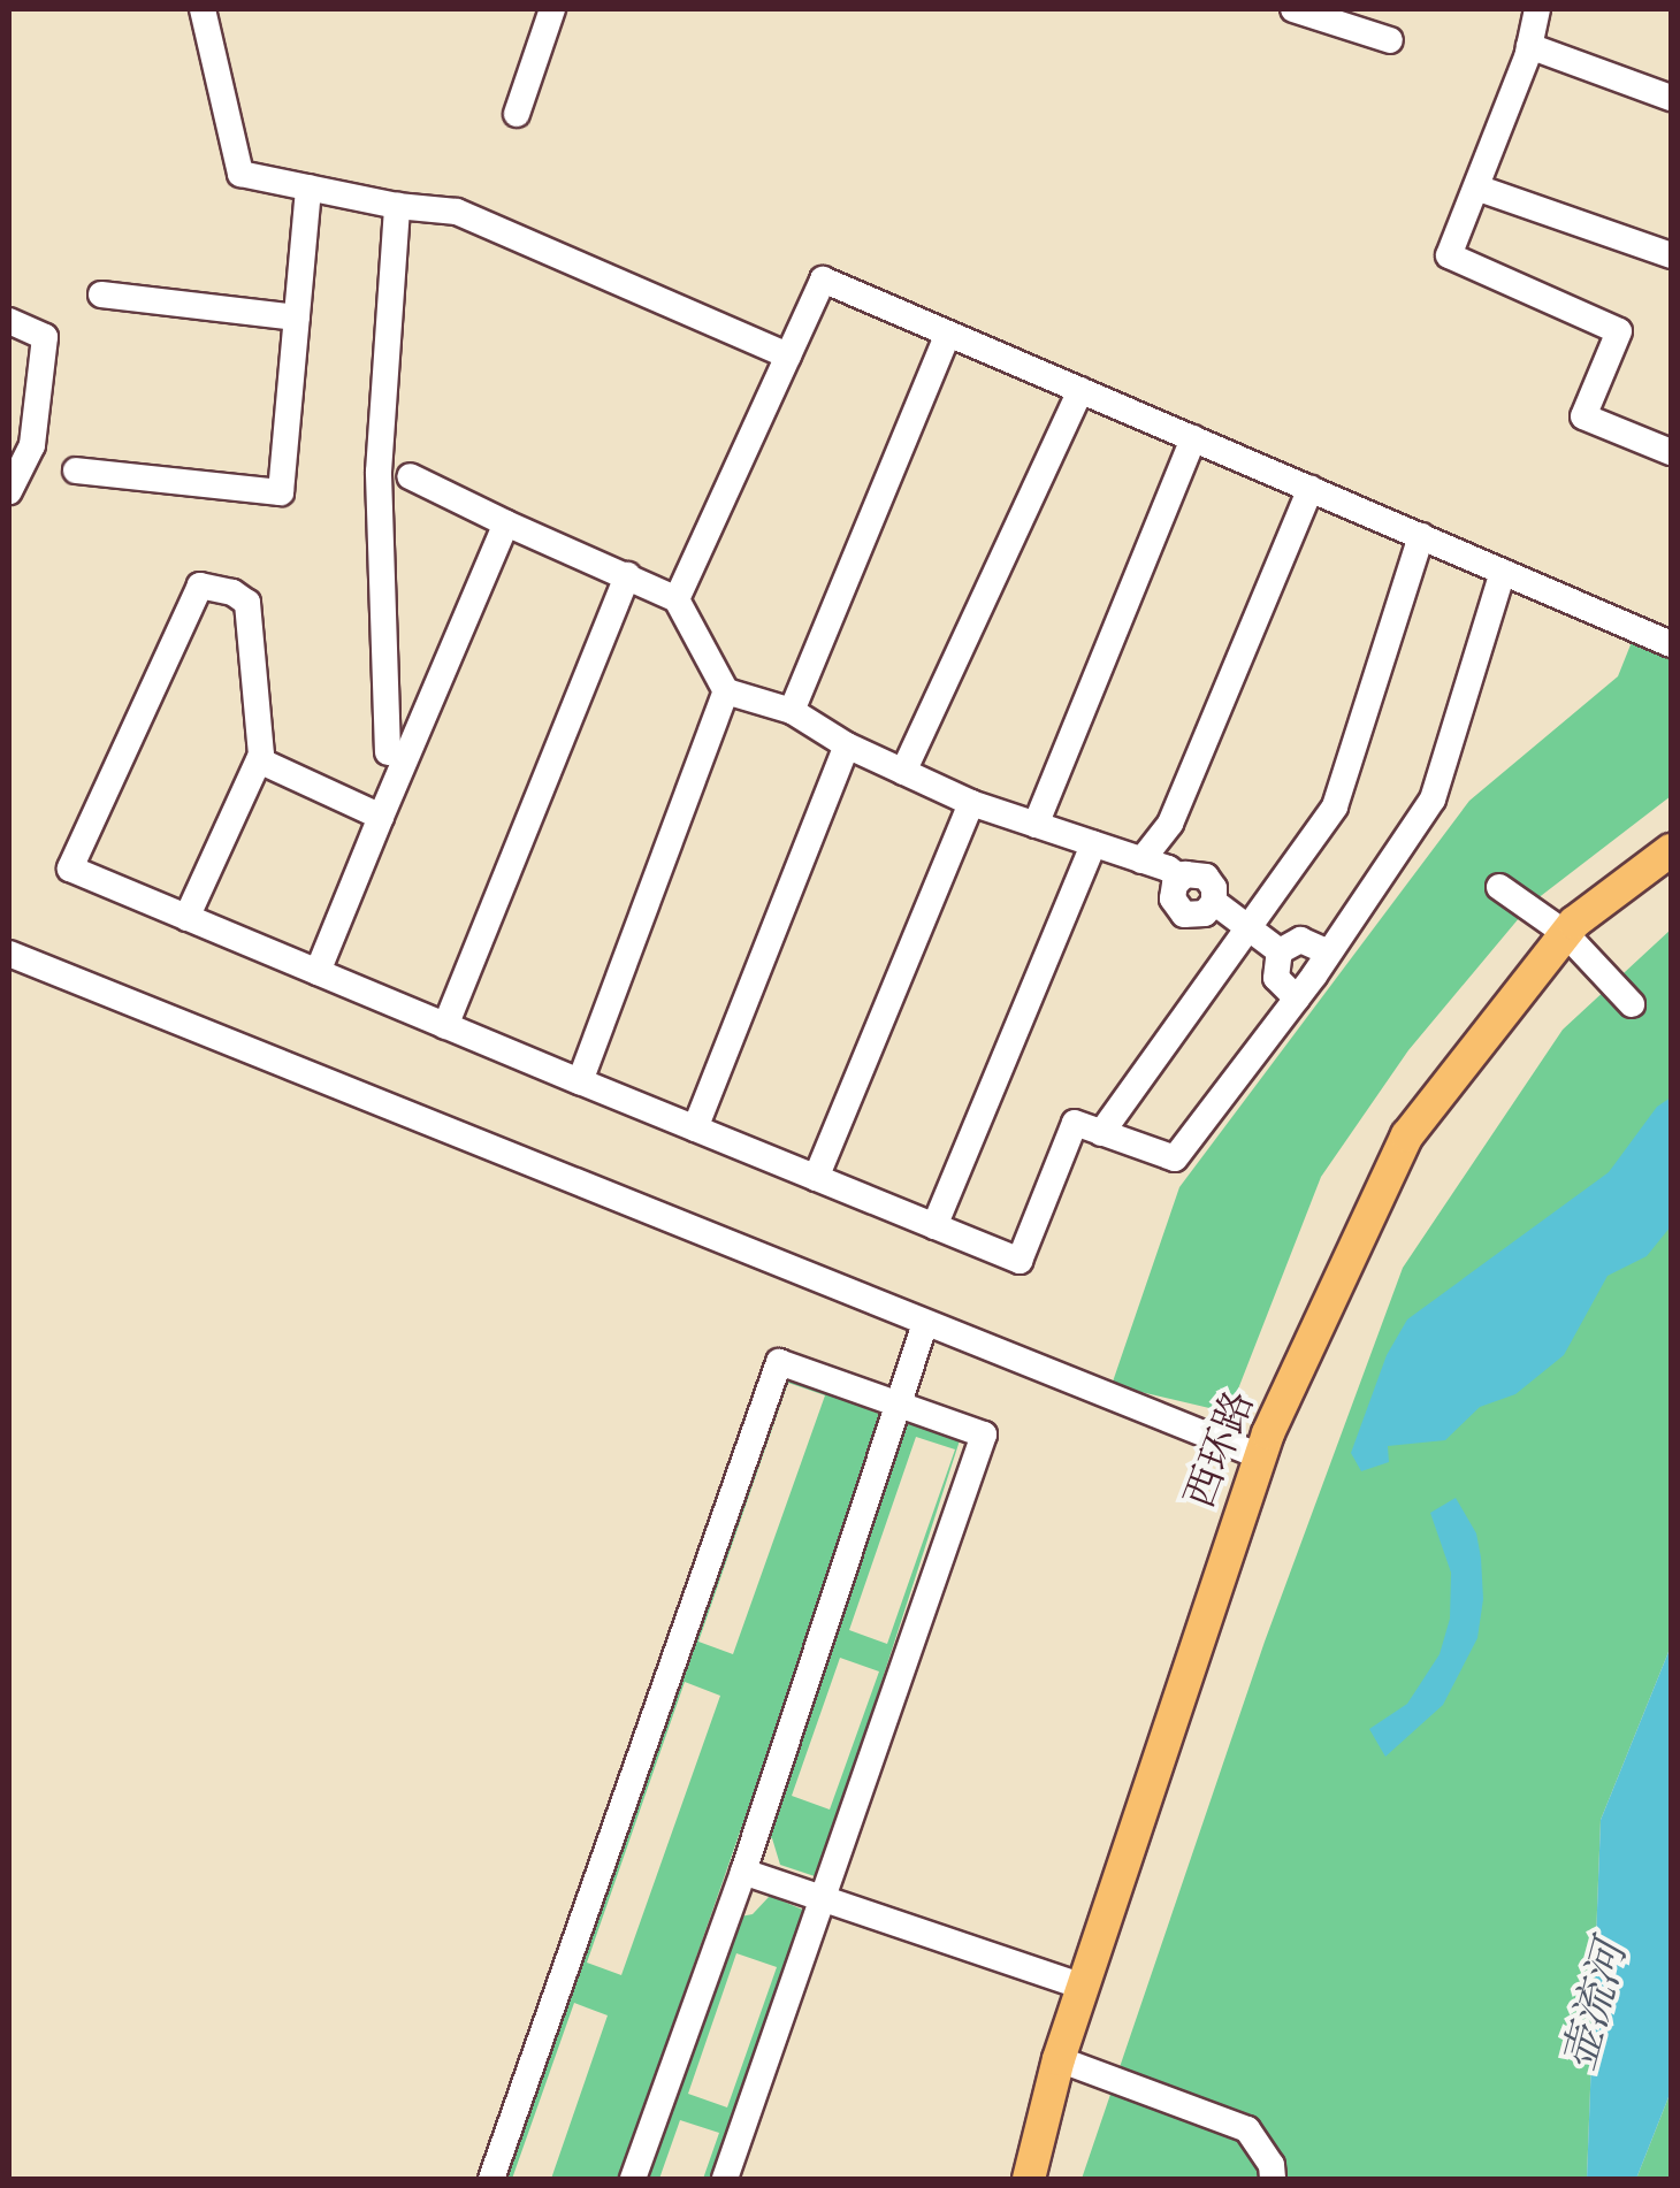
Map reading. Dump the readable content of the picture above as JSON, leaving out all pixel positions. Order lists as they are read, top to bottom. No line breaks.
{"streets":{"main road":["西环路"]},"water":["壶流河"]}
